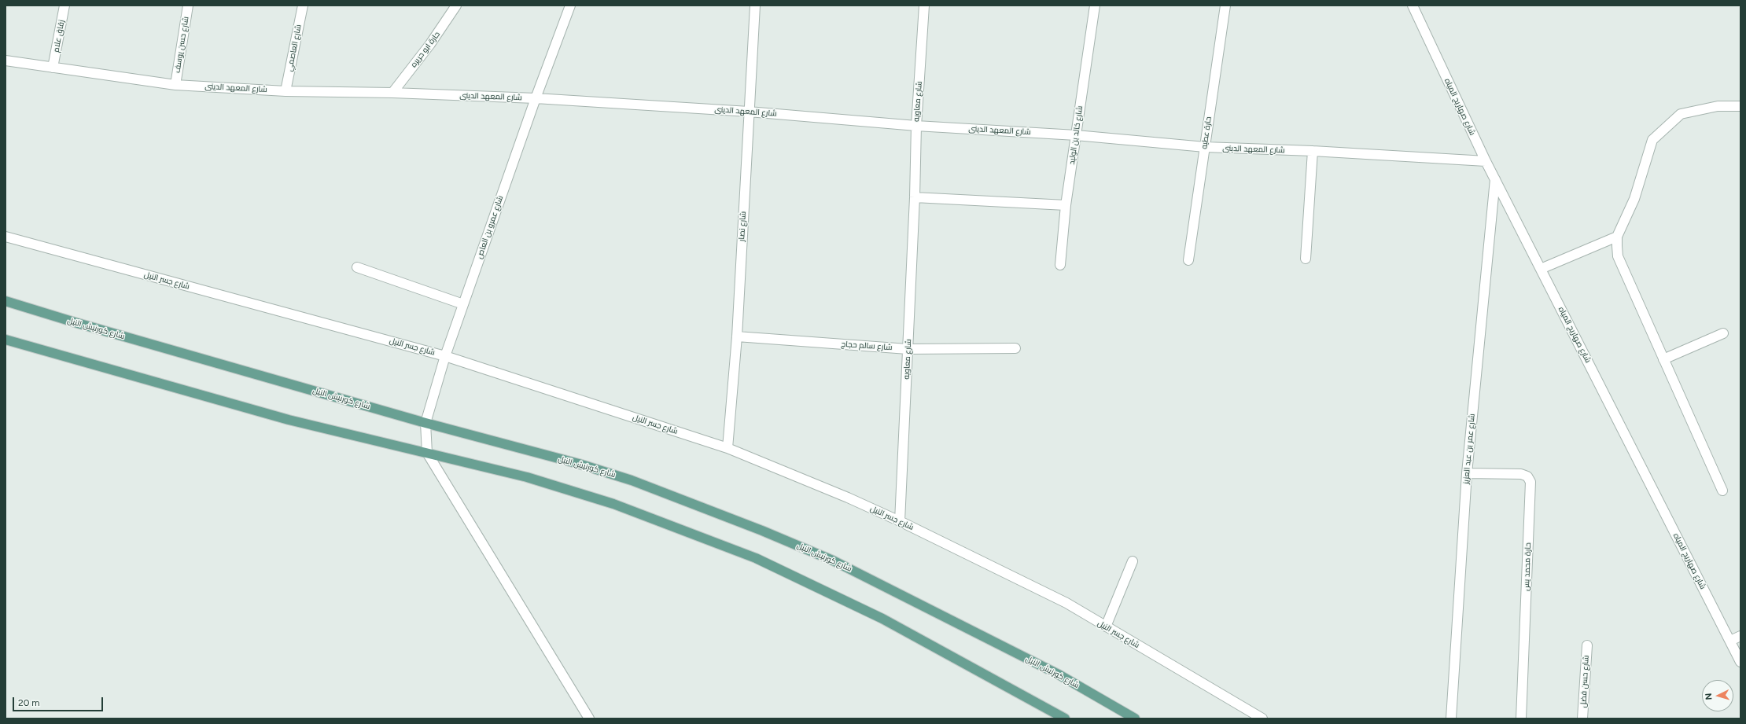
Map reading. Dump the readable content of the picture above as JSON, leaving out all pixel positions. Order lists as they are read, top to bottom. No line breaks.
{"streets":{"main road":["شارع كورنيش النيل"],"street":["زقاق علام","شارع حسن يوسف","شارع العاصمي","حارة ابو حريره","شارع المعهد الدينى","شارع معاويه","شارع صهاريج المياه","حارة عطيه","شارع خالد بن الوليد","شارع نصار","شارع عمرو بن العاص","شارع جسر النيل","شارع سالم حجاج","شارع عمر بن عبد العزيز","حارة محمد يس","شارع حسن فضل"]},"crossings":[["زقاق علام","شارع المعهد الدينى"],["شارع حسن يوسف","شارع المعهد الدينى"],["شارع العاصمي","شارع المعهد الدينى"],["حارة ابو حريره","شارع المعهد الدينى"],["شارع المعهد الدينى","شارع معاويه"],["شارع المعهد الدينى","شارع صهاريج المياه"],["شارع المعهد الدينى","حارة عطيه"],["شارع المعهد الدينى","شارع خالد بن الوليد"],["شارع المعهد الدينى","شارع نصار"],["شارع المعهد الدينى","شارع عمرو بن العاص"],["شارع معاويه","شارع جسر النيل"],["شارع معاويه","شارع سالم حجاج"],["شارع صهاريج المياه","شارع عمر بن عبد العزيز"],["شارع نصار","شارع جسر النيل"],["شارع نصار","شارع سالم حجاج"],["شارع عمرو بن العاص","شارع جسر النيل"],["شارع عمرو بن العاص","شارع كورنيش النيل"],["شارع عمر بن عبد العزيز","حارة محمد يس"]],"scale_bar":"20 m","north":"left"}
